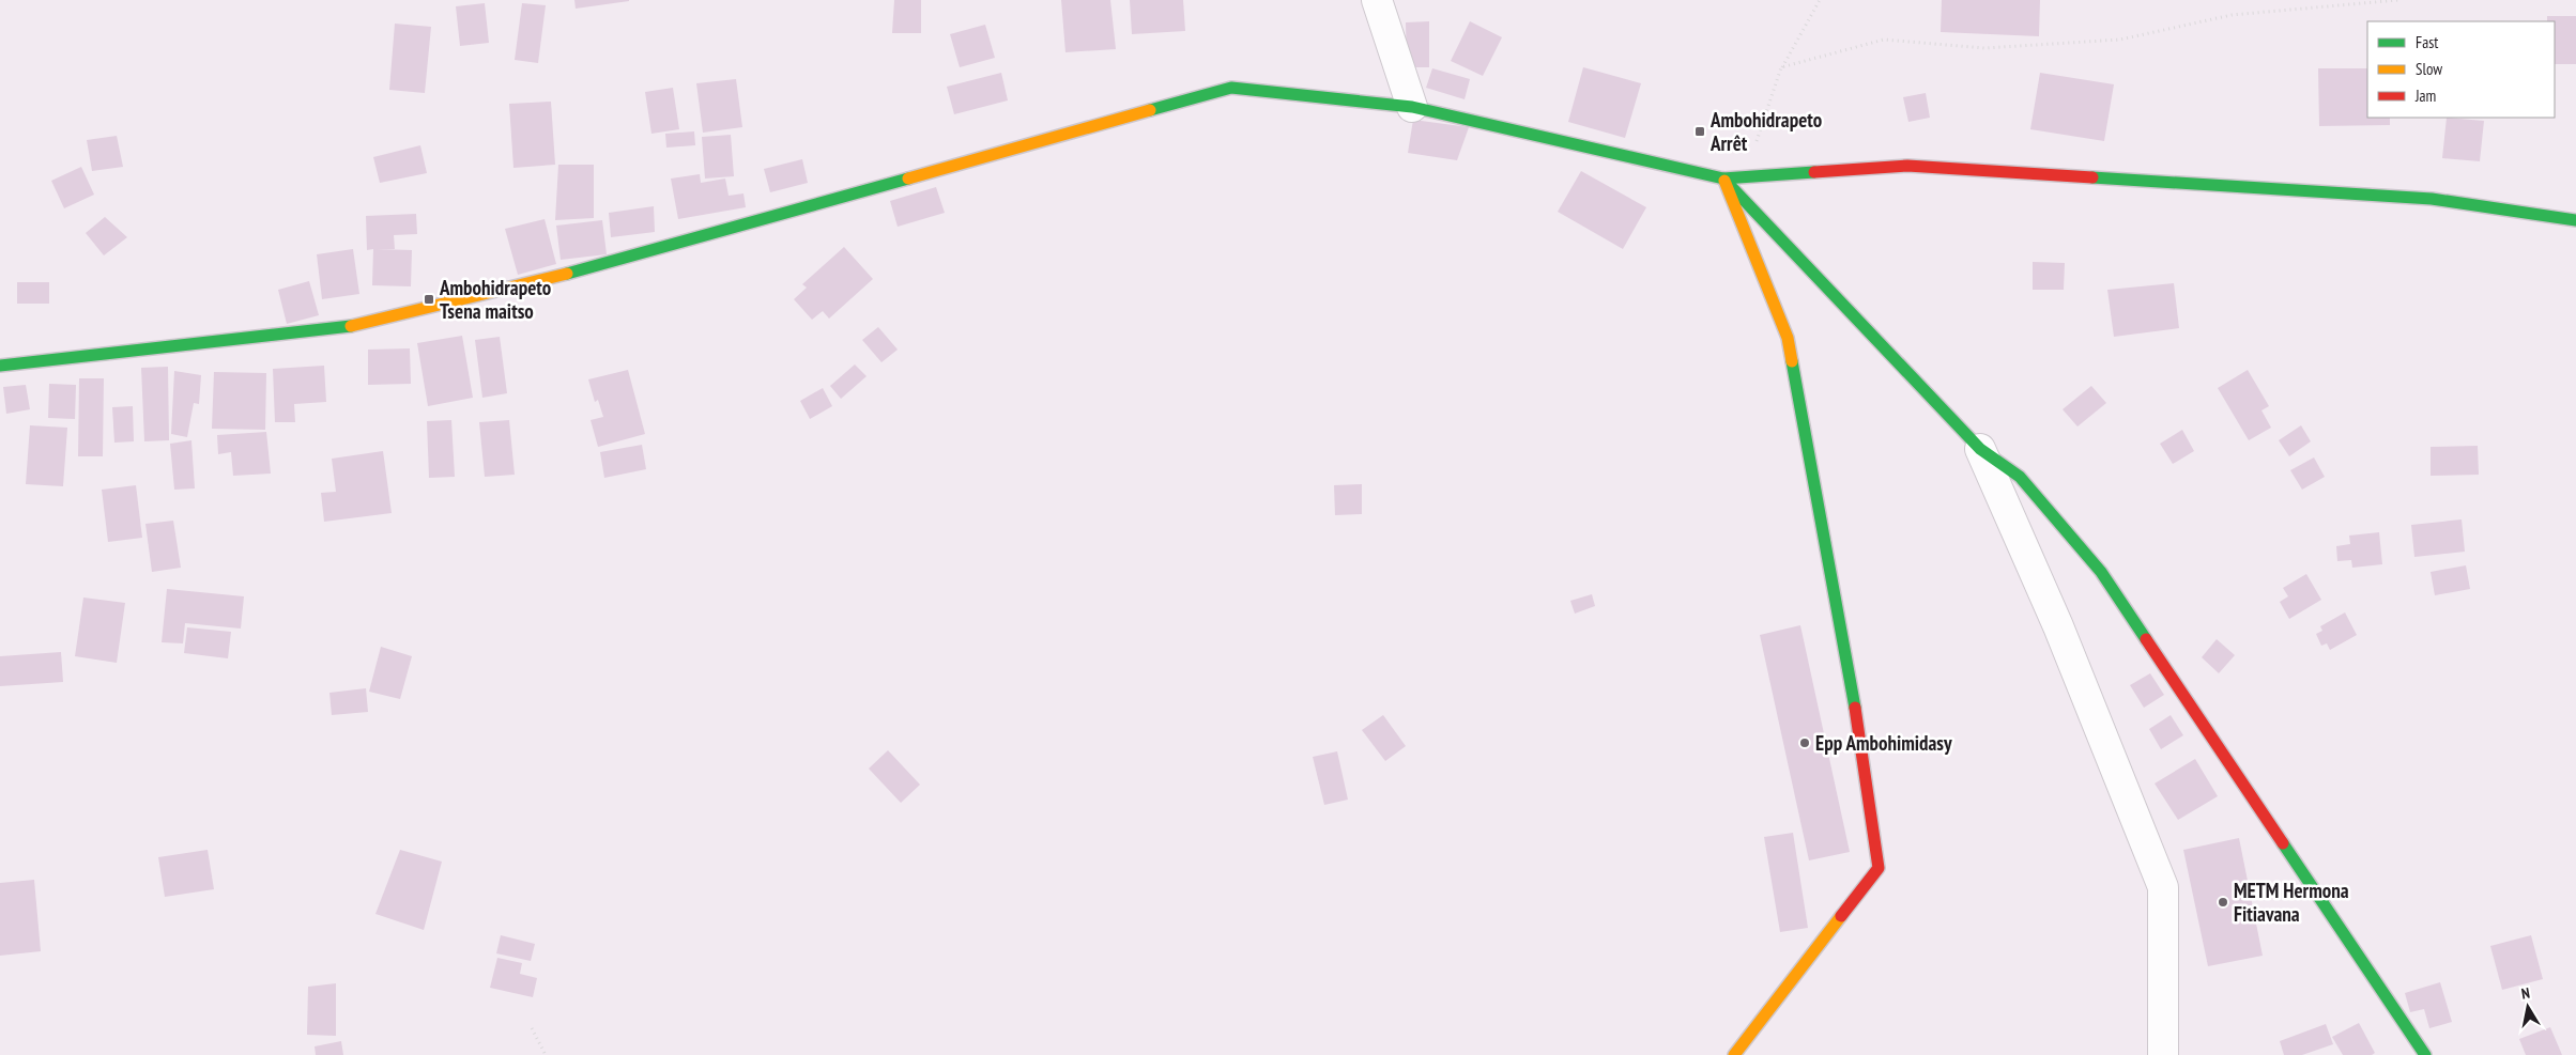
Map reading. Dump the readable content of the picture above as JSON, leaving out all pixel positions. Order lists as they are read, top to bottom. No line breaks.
{"places":{"transit":["Ambohidrapeto Arrêt","Ambohidrapeto Tsena maitso"],"other":["Epp Ambohimidasy","METM Hermona Fitiavana"]},"legend":["Fast","Slow","Jam"],"north":"top"}
